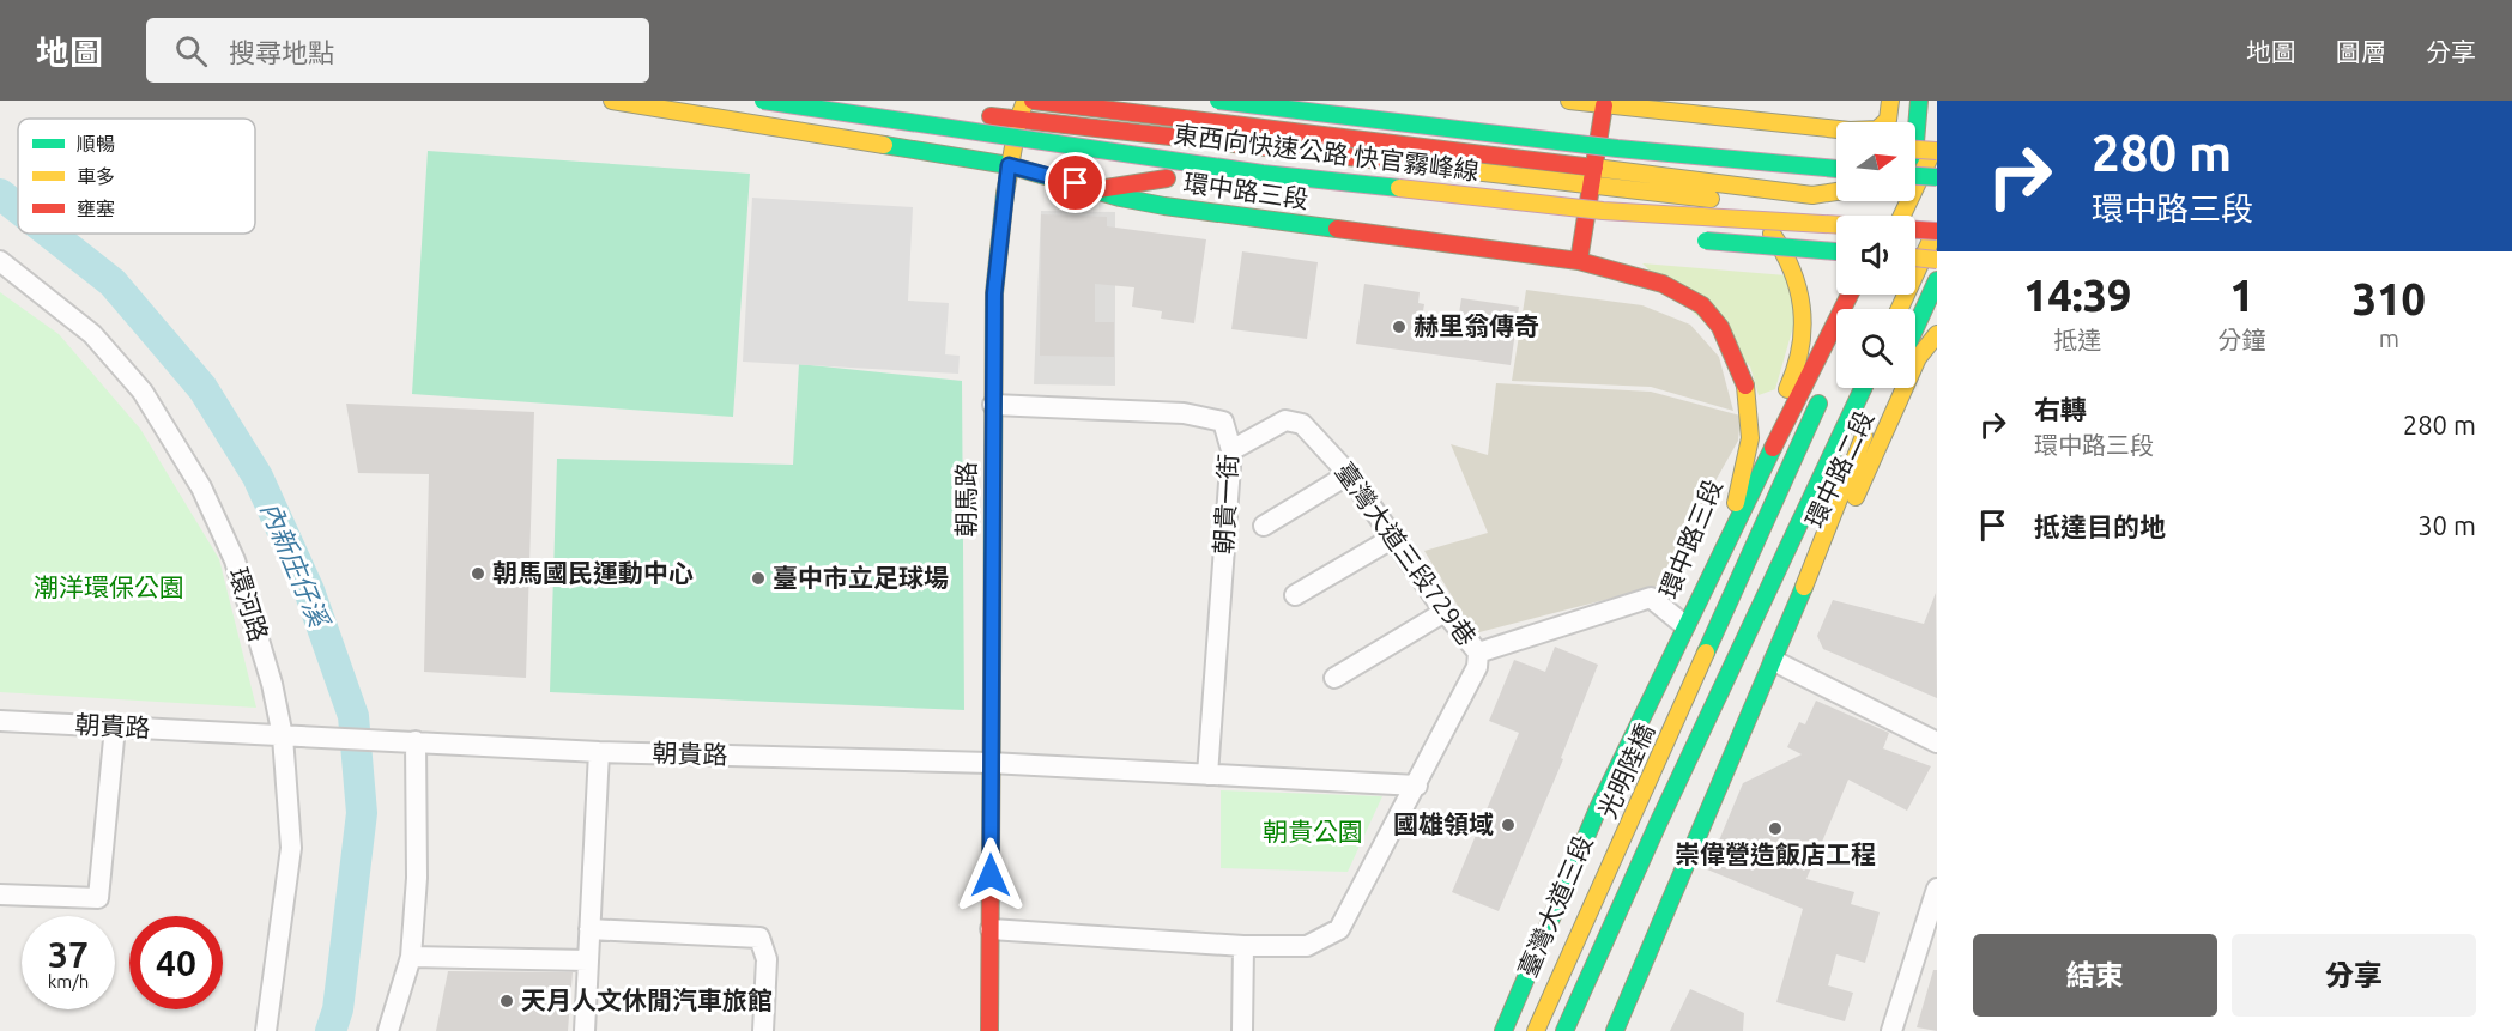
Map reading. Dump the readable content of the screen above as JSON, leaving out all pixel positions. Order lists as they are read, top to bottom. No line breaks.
{"streets":{"main road":["東西向快速公路 快官霧峰線","環中路三段","環中路二段","朝馬路","光明陸橋","臺灣大道三段"],"street":["朝貴一街","臺灣大道三段729巷","環河路","朝貴路"]},"crossings":[["環中路三段","朝馬路"],["環中路三段","臺灣大道三段729巷"],["環中路三段","臺灣大道三段"],["朝馬路","朝貴一街"],["朝馬路","朝貴路"],["朝貴一街","臺灣大道三段729巷"],["臺灣大道三段729巷","臺灣大道三段"],["環河路","朝貴路"]],"water":["內新庄仔溪"],"parks":["潮洋環保公園","朝貴公園"],"places":["赫里翁傳奇","朝馬國民運動中心","臺中市立足球場","國雄領域","崇偉營造飯店工程","天月人文休閒汽車旅館"],"legend":["順暢","車多","壅塞"],"north":"right","page":{"header":"地圖","search":"搜尋地點","nav":["地圖","圖層","分享"],"turn":["280 m","環中路三段"],"eta":["14:39","抵達","1","分鐘","310","m"],"list":[{"name":"右轉","note":"環中路三段","value":"280 m"},{"name":"抵達目的地","value":"30 m"}],"speed":"37 km/h","limit":"40","buttons":["結束","分享"]}}
